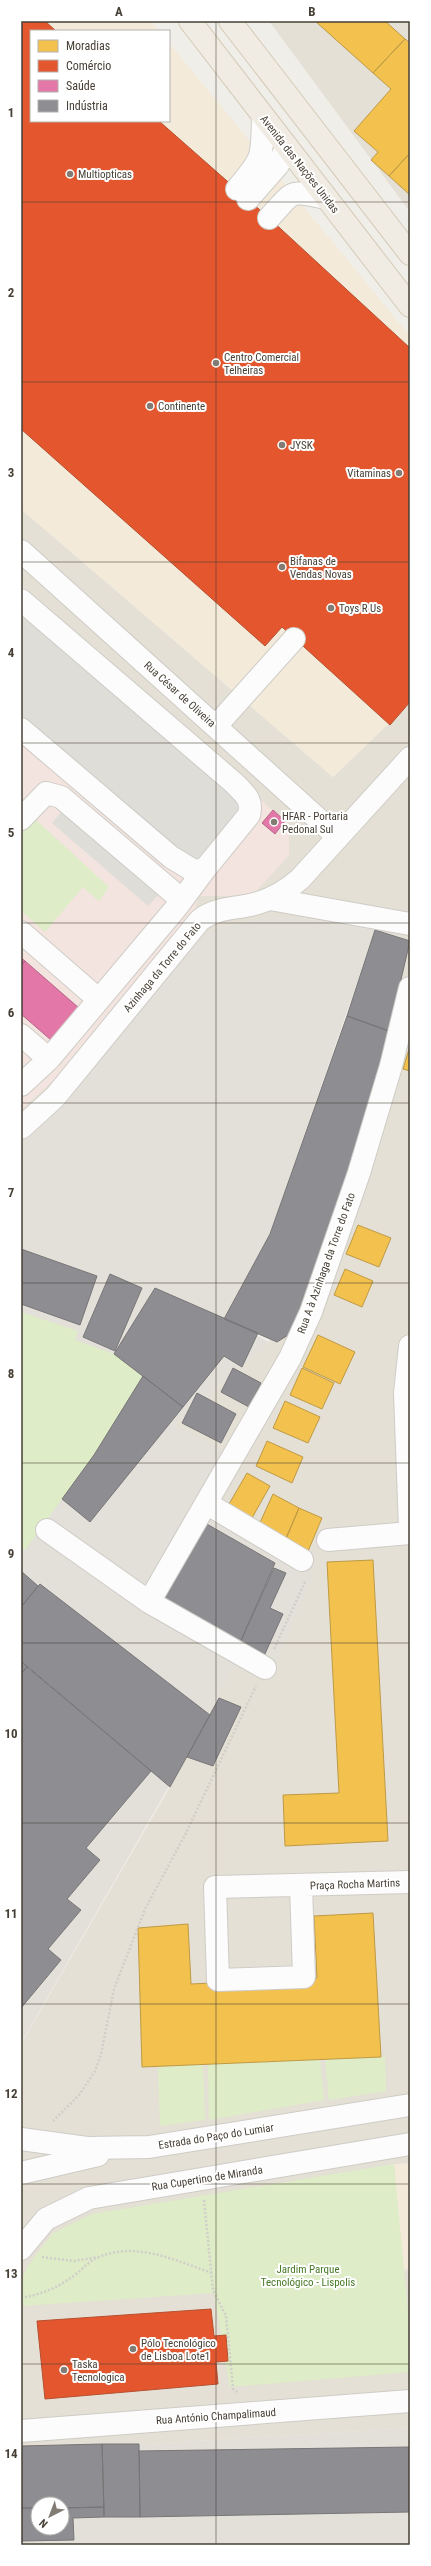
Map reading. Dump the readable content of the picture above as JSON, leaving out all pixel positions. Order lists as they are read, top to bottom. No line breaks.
{"streets":{"main road":["Avenida das Nações Unidas"],"street":["Rua César de Oliveira","Azinhaga da Torre do Fato","Rua A à Azinhaga da Torre do Fato","Praça Rocha Martins","Estrada do Paço do Lumiar","Rua Cupertino de Miranda","Rua António Champalimaud"]},"crossings":[["Rua César de Oliveira","Azinhaga da Torre do Fato"]],"parks":["Jardim Parque Tecnológico - Lispolis"],"places":["Multiopticas","Centro Comercial Telheiras","Continente","JYSK","Vitaminas","Bifanas de Vendas Novas","Toys R Us","HFAR - Portaria Pedonal Sul","Pólo Tecnológico de Lisboa Lote1","Taska Tecnologica"],"legend":["Moradias","Comércio","Saúde","Indústria"],"north":"bottom left","grid":{"columns":["A","B"],"rows":["1","2","3","4","5","6","7","8","9","10","11","12","13","14"]}}
